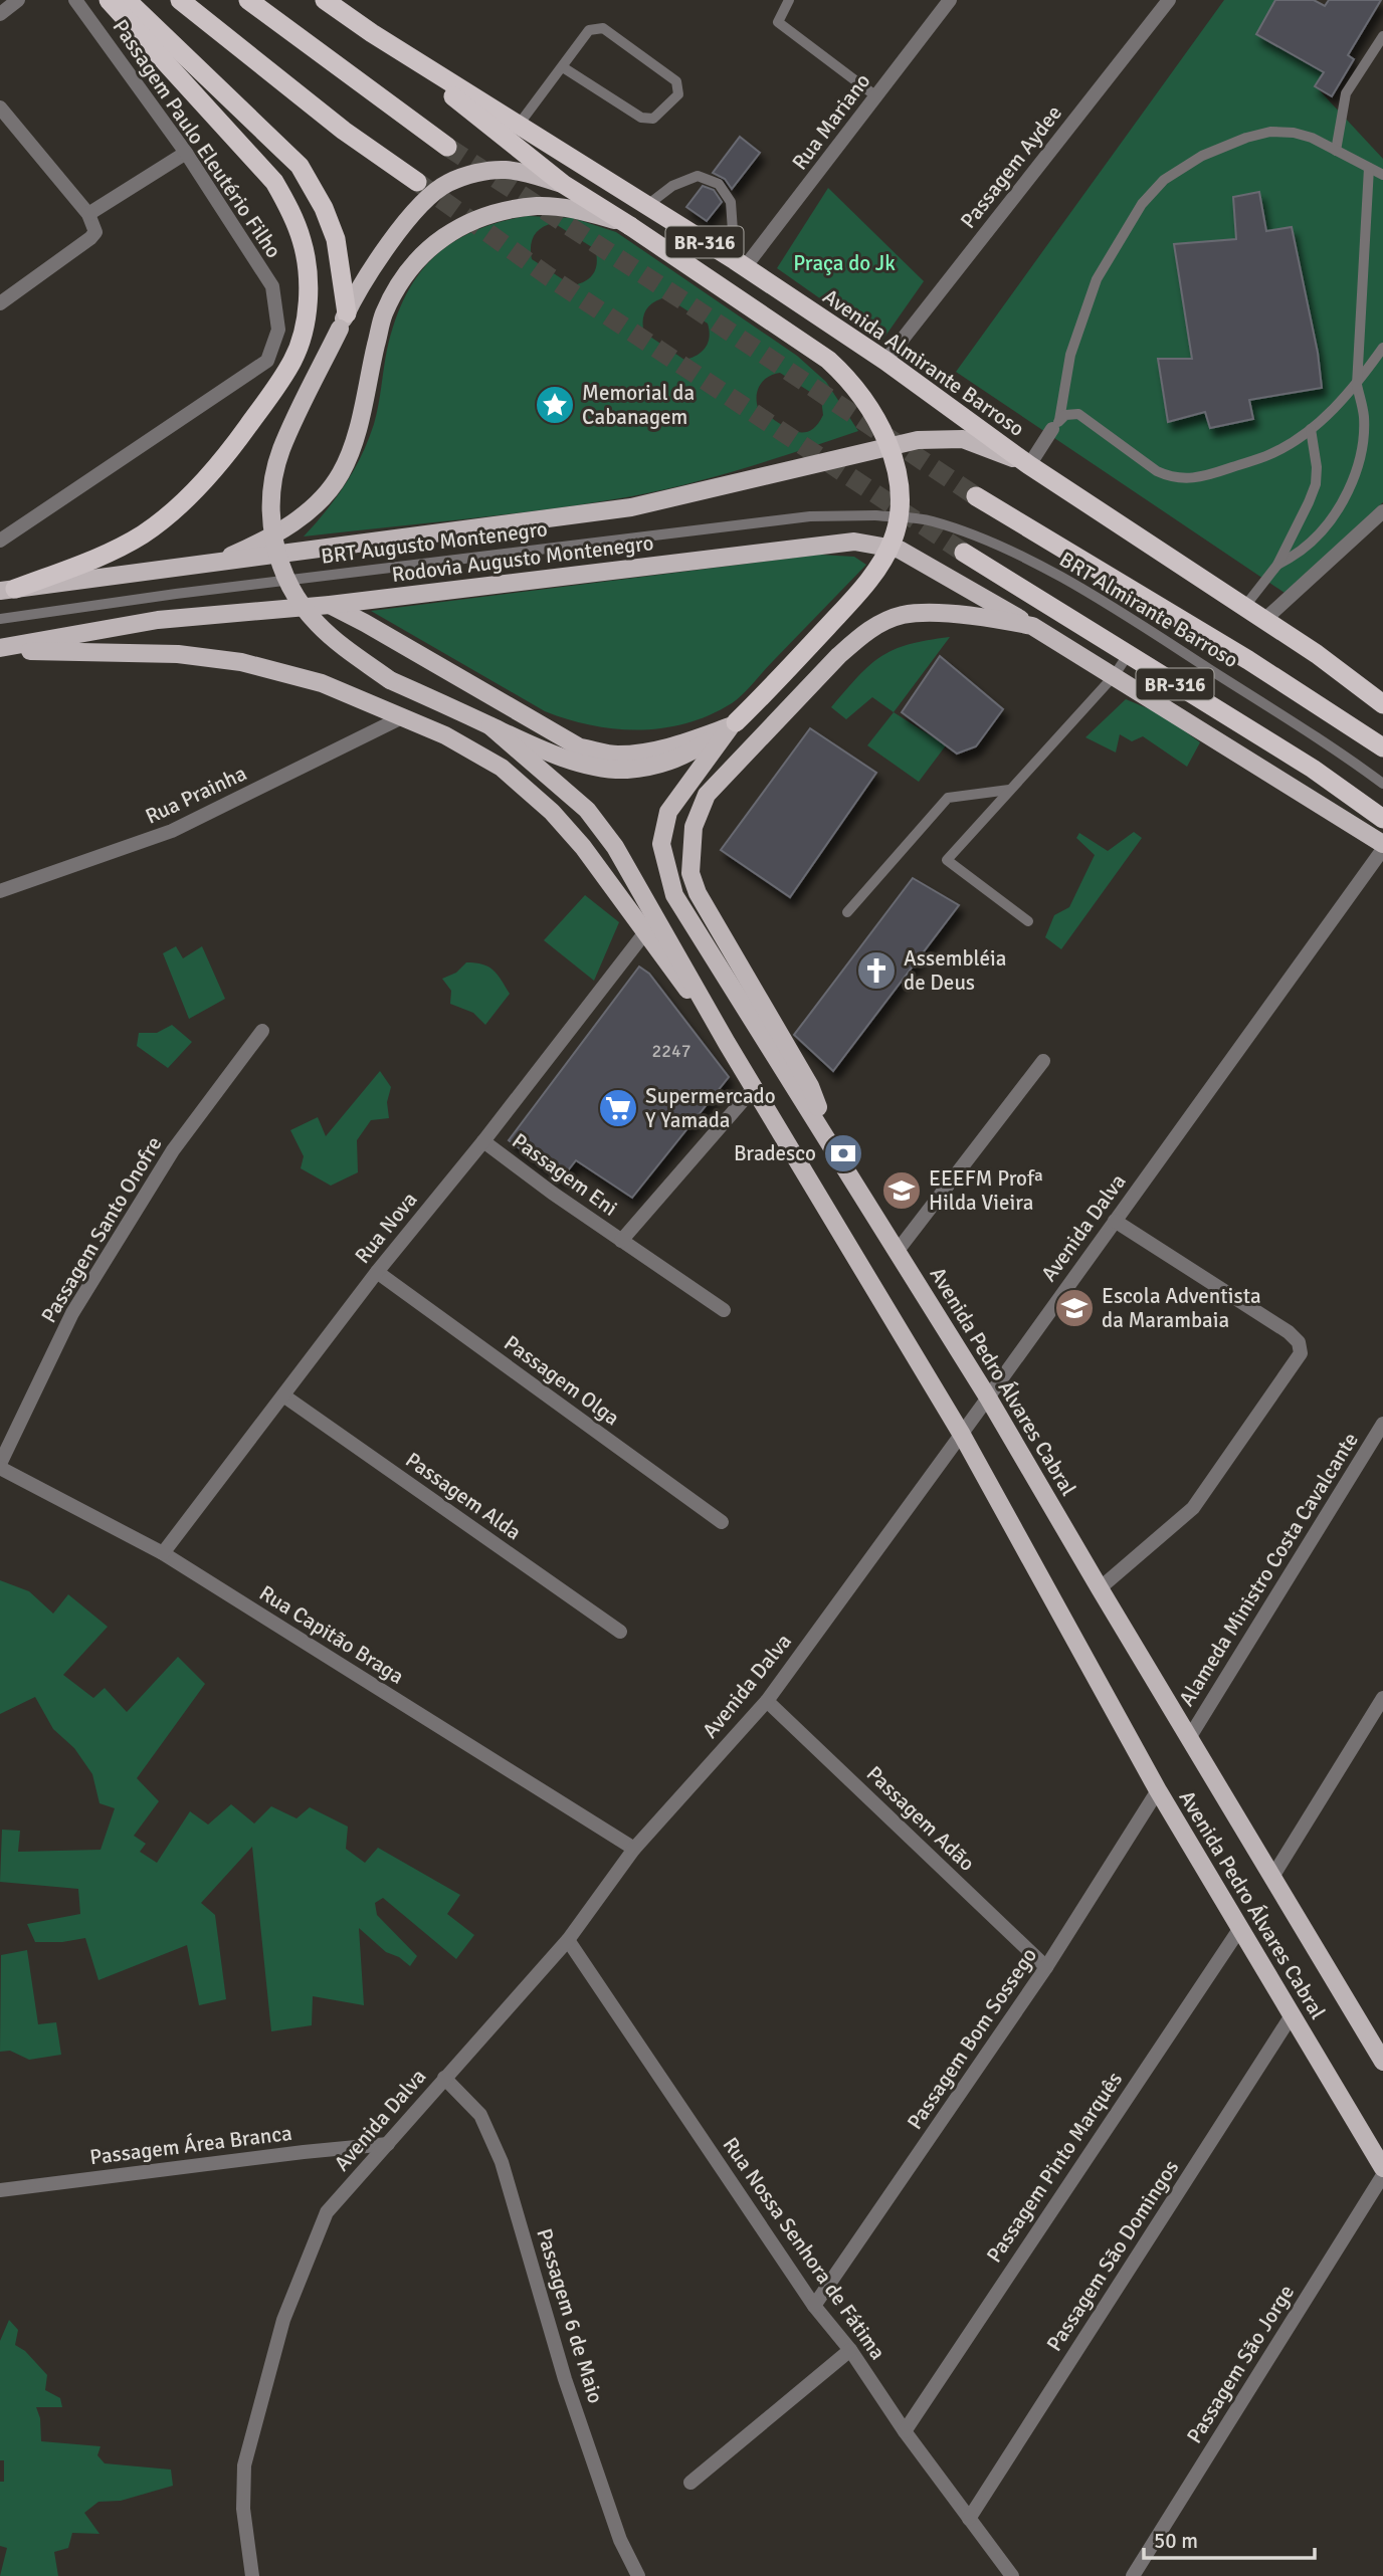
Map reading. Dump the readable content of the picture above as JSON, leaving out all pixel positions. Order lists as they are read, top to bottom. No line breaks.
{"streets":{"highway":["BR-316","Avenida Almirante Barroso"],"main road":["Rodovia Augusto Montenegro","Avenida Pedro Álvares Cabral"],"street":["Rua Mariano","Passagem Paulo Eleutério Filho","Passagem Aydee","Rua Prainha","Passagem Eni","Rua Nova","Avenida Dalva","Passagem Santo Onofre","Passagem Olga","Passagem Alda","Alameda Ministro Costa Cavalcante","Rua Capitão Braga","Passagem Adão","Passagem Bom Sossego","Passagem Área Branca","Passagem Pinto Marquês","Rua Nossa Senhora de Fátima","Passagem São Domingos","Passagem 6 de Maio","Passagem São Jorge"],"lane":["BRT Augusto Montenegro","BRT Almirante Barroso"]},"crossings":[["Rua Mariano","Avenida Almirante Barroso"],["Passagem Aydee","Avenida Almirante Barroso"],["Avenida Almirante Barroso","Rodovia Augusto Montenegro"],["BRT Augusto Montenegro","BRT Almirante Barroso"],["Rodovia Augusto Montenegro","Avenida Dalva"],["Passagem Eni","Rua Nova"],["Passagem Eni","Avenida Pedro Álvares Cabral"],["Rua Nova","Passagem Olga"],["Rua Nova","Passagem Alda"],["Rua Nova","Rua Capitão Braga"],["Avenida Dalva","Avenida Pedro Álvares Cabral"],["Avenida Dalva","Rua Capitão Braga"],["Avenida Dalva","Passagem Adão"],["Avenida Dalva","Passagem Área Branca"],["Avenida Dalva","Rua Nossa Senhora de Fátima"],["Avenida Dalva","Passagem 6 de Maio"],["Passagem Santo Onofre","Rua Capitão Braga"],["Avenida Pedro Álvares Cabral","Alameda Ministro Costa Cavalcante"],["Avenida Pedro Álvares Cabral","Passagem Bom Sossego"],["Avenida Pedro Álvares Cabral","Passagem Pinto Marquês"],["Avenida Pedro Álvares Cabral","Passagem São Domingos"],["Passagem Adão","Passagem Bom Sossego"],["Passagem Bom Sossego","Rua Nossa Senhora de Fátima"],["Passagem Pinto Marquês","Rua Nossa Senhora de Fátima"],["Rua Nossa Senhora de Fátima","Passagem São Domingos"]],"parks":["Praça do Jk"],"places":{"place":["Memorial da Cabanagem"],"church":["Assembléia de Deus"],"supermarket":["Supermercado Y Yamada"],"bank":["Bradesco"],"school or university":["EEEFM Profª Hilda Vieira","Escola Adventista da Marambaia"]},"house_numbers":["2247"],"scale_bar":"50 m"}
